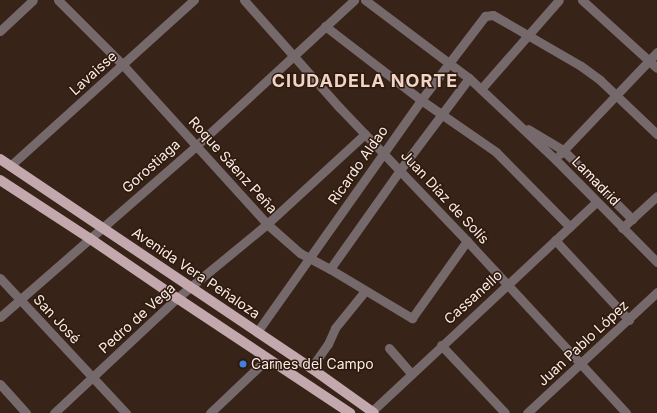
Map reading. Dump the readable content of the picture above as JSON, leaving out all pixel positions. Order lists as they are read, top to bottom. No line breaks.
{"streets":{"main road":["Avenida Vera Peñaloza"],"street":["Lavaisse","Roque Sáenz Peña","Ricardo Aldao","Gorostiaga","Lamadrid","Juan Díaz de Solís","Cassanello","Pedro de Vega","San José","Juan Pablo López"]},"crossings":[["Lavaisse","Roque Sáenz Peña"],["Lavaisse","Avenida Vera Peñaloza"],["Roque Sáenz Peña","Ricardo Aldao"],["Roque Sáenz Peña","Gorostiaga"],["Roque Sáenz Peña","Juan Díaz de Solís"],["Roque Sáenz Peña","Pedro de Vega"],["Ricardo Aldao","Lamadrid"],["Ricardo Aldao","Juan Díaz de Solís"],["Ricardo Aldao","Avenida Vera Peñaloza"],["Gorostiaga","Juan Díaz de Solís"],["Gorostiaga","Avenida Vera Peñaloza"],["Gorostiaga","San José"],["Lamadrid","Cassanello"],["Juan Díaz de Solís","Cassanello"],["Juan Díaz de Solís","Pedro de Vega"],["Juan Díaz de Solís","Juan Pablo López"],["Avenida Vera Peñaloza","Cassanello"],["Avenida Vera Peñaloza","Pedro de Vega"],["Pedro de Vega","San José"]],"districts":["CIUDADELA NORTE"],"places":["Carnes del Campo"]}
